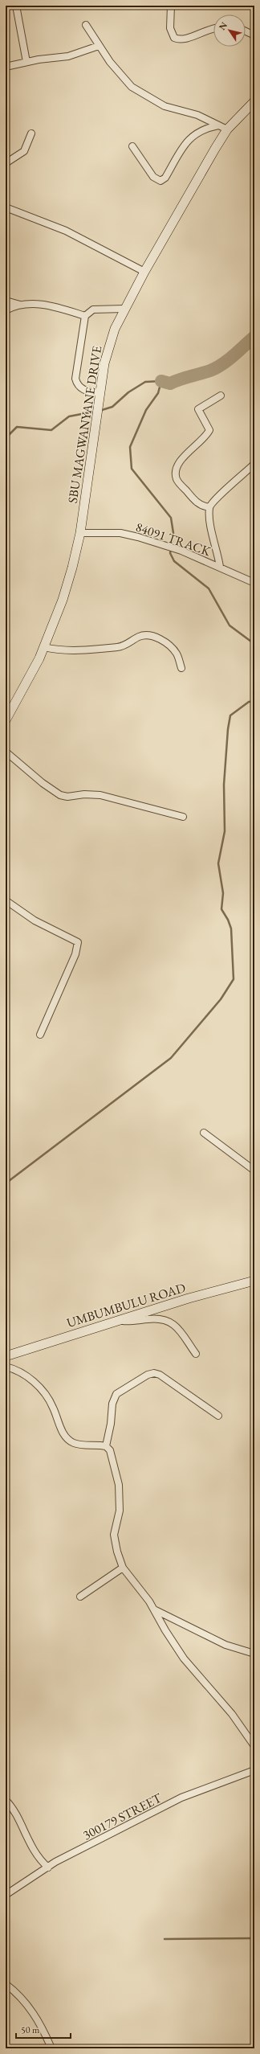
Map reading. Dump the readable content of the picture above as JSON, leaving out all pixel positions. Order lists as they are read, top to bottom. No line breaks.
{"streets":{"main road":["SBU MAGWANYANE DRIVE","UMBUMBULU ROAD"],"street":["84091 TRACK","300179 STREET"]},"crossings":[["SBU MAGWANYANE DRIVE","84091 TRACK"]],"scale_bar":"50 m","north":"top left"}
